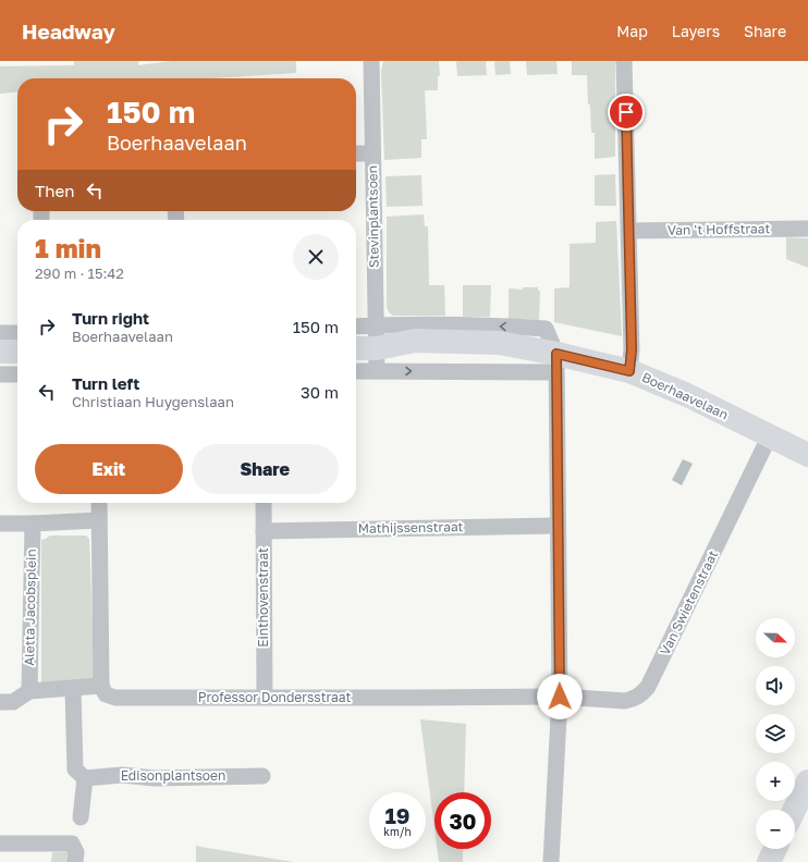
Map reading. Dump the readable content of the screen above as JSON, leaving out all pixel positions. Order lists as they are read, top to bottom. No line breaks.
{"streets":{"main road":["Boerhaavelaan"],"street":["Stevinplantsoen","Van 't Hoffstraat","Mathijssenstraat","Einthovenstraat","Van Swietenstraat","Aletta Jacobsplein","Professor Dondersstraat","Edisonplantsoen"]},"crossings":[["Stevinplantsoen","Boerhaavelaan"],["Boerhaavelaan","Van Swietenstraat"],["Mathijssenstraat","Einthovenstraat"],["Einthovenstraat","Professor Dondersstraat"],["Van Swietenstraat","Professor Dondersstraat"]],"north":"right","page":{"header":"Headway","nav":["Map","Layers","Share"],"turn":["150 m","Boerhaavelaan"],"then":"Then","heading":["1 min","290 m · 15:42"],"list":[{"name":"Turn right","note":"Boerhaavelaan","value":"150 m"},{"name":"Turn left","note":"Christiaan Huygenslaan","value":"30 m"}],"buttons":["Exit","Share"],"map_buttons":["+","−"],"speed":"19 km/h","limit":"30"}}
